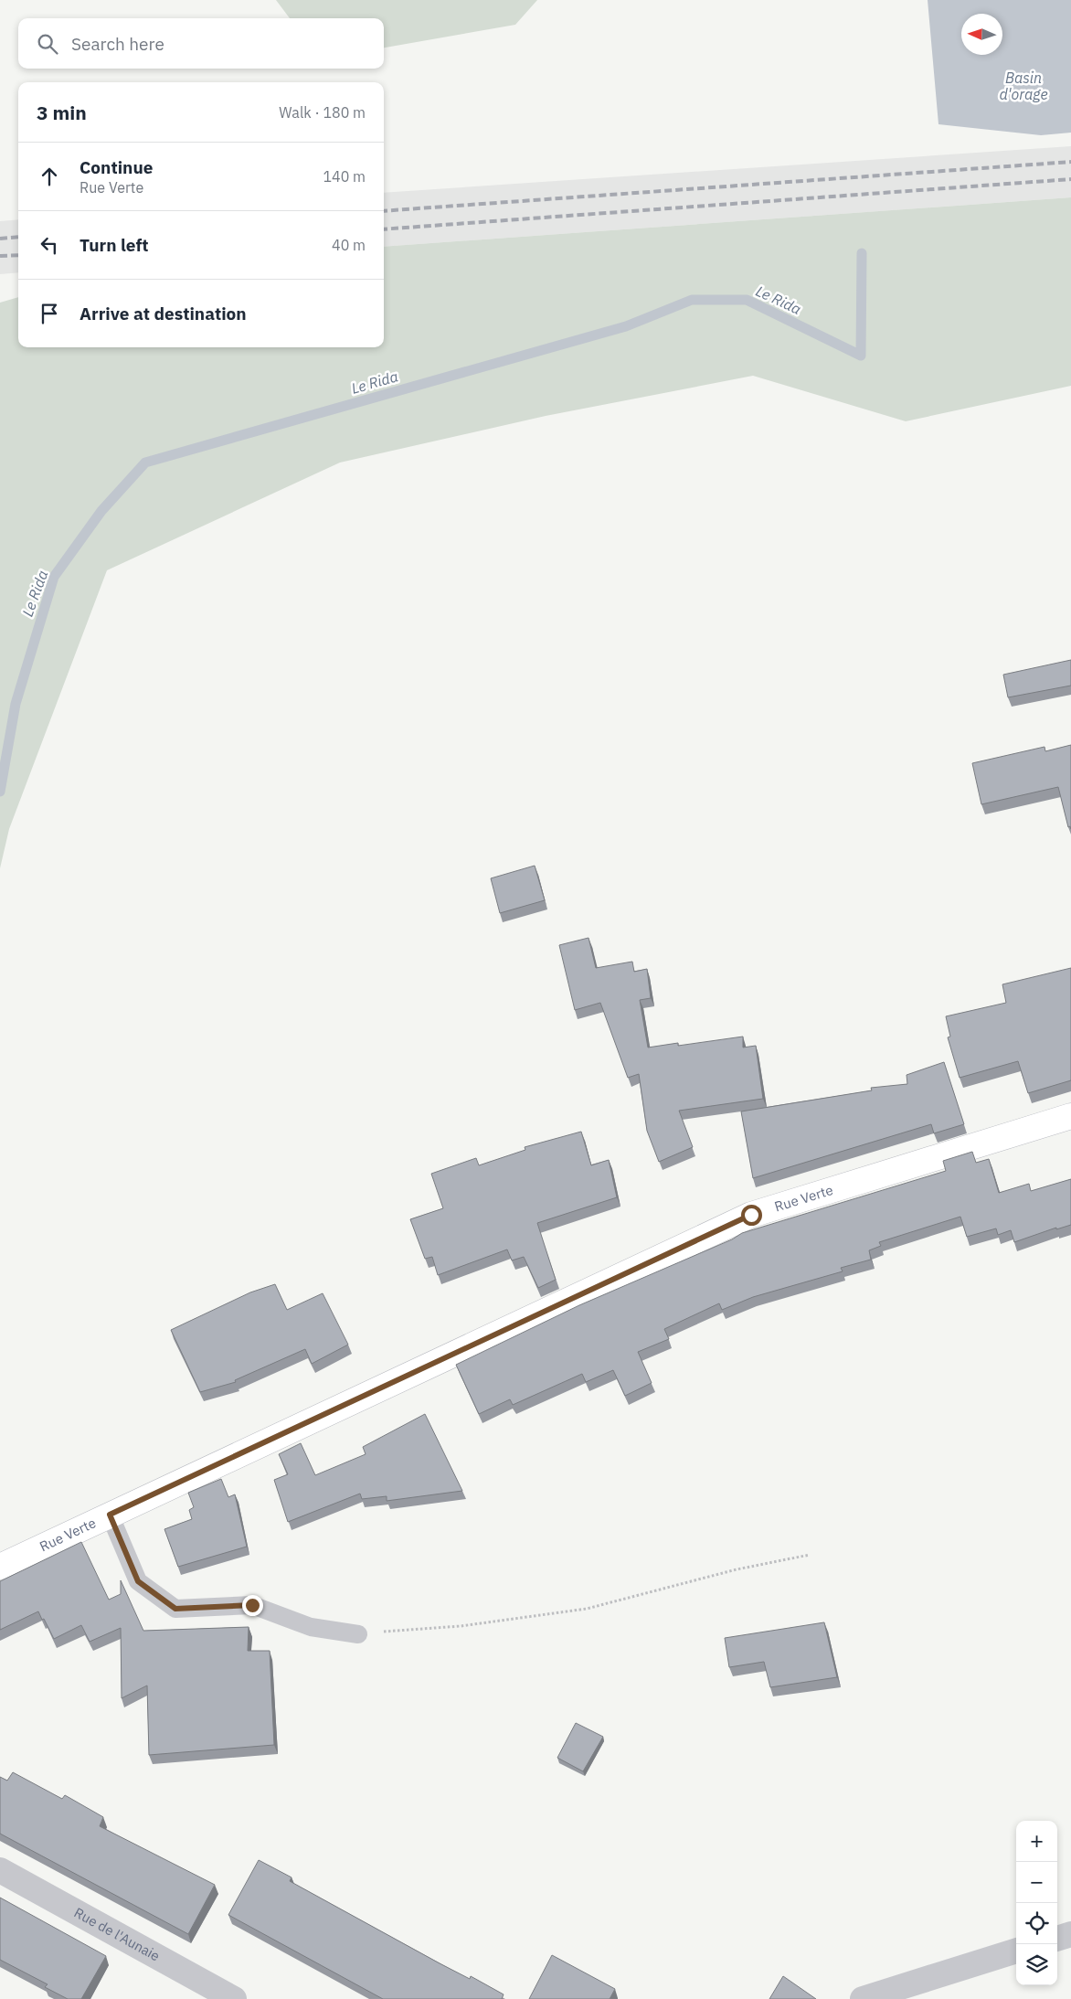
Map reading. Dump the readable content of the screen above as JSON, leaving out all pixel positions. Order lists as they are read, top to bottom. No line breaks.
{"streets":{"street":["Rue Verte","Rue de l'Aunaie"]},"water":["Basin d'orage","Le Rida"],"north":"left","page":{"search":"Search here","heading":["3 min","Walk · 180 m"],"list":[["Continue","Rue Verte","140 m"],["Turn left","40 m"],"Arrive at destination"],"map_buttons":["+","−"]}}
